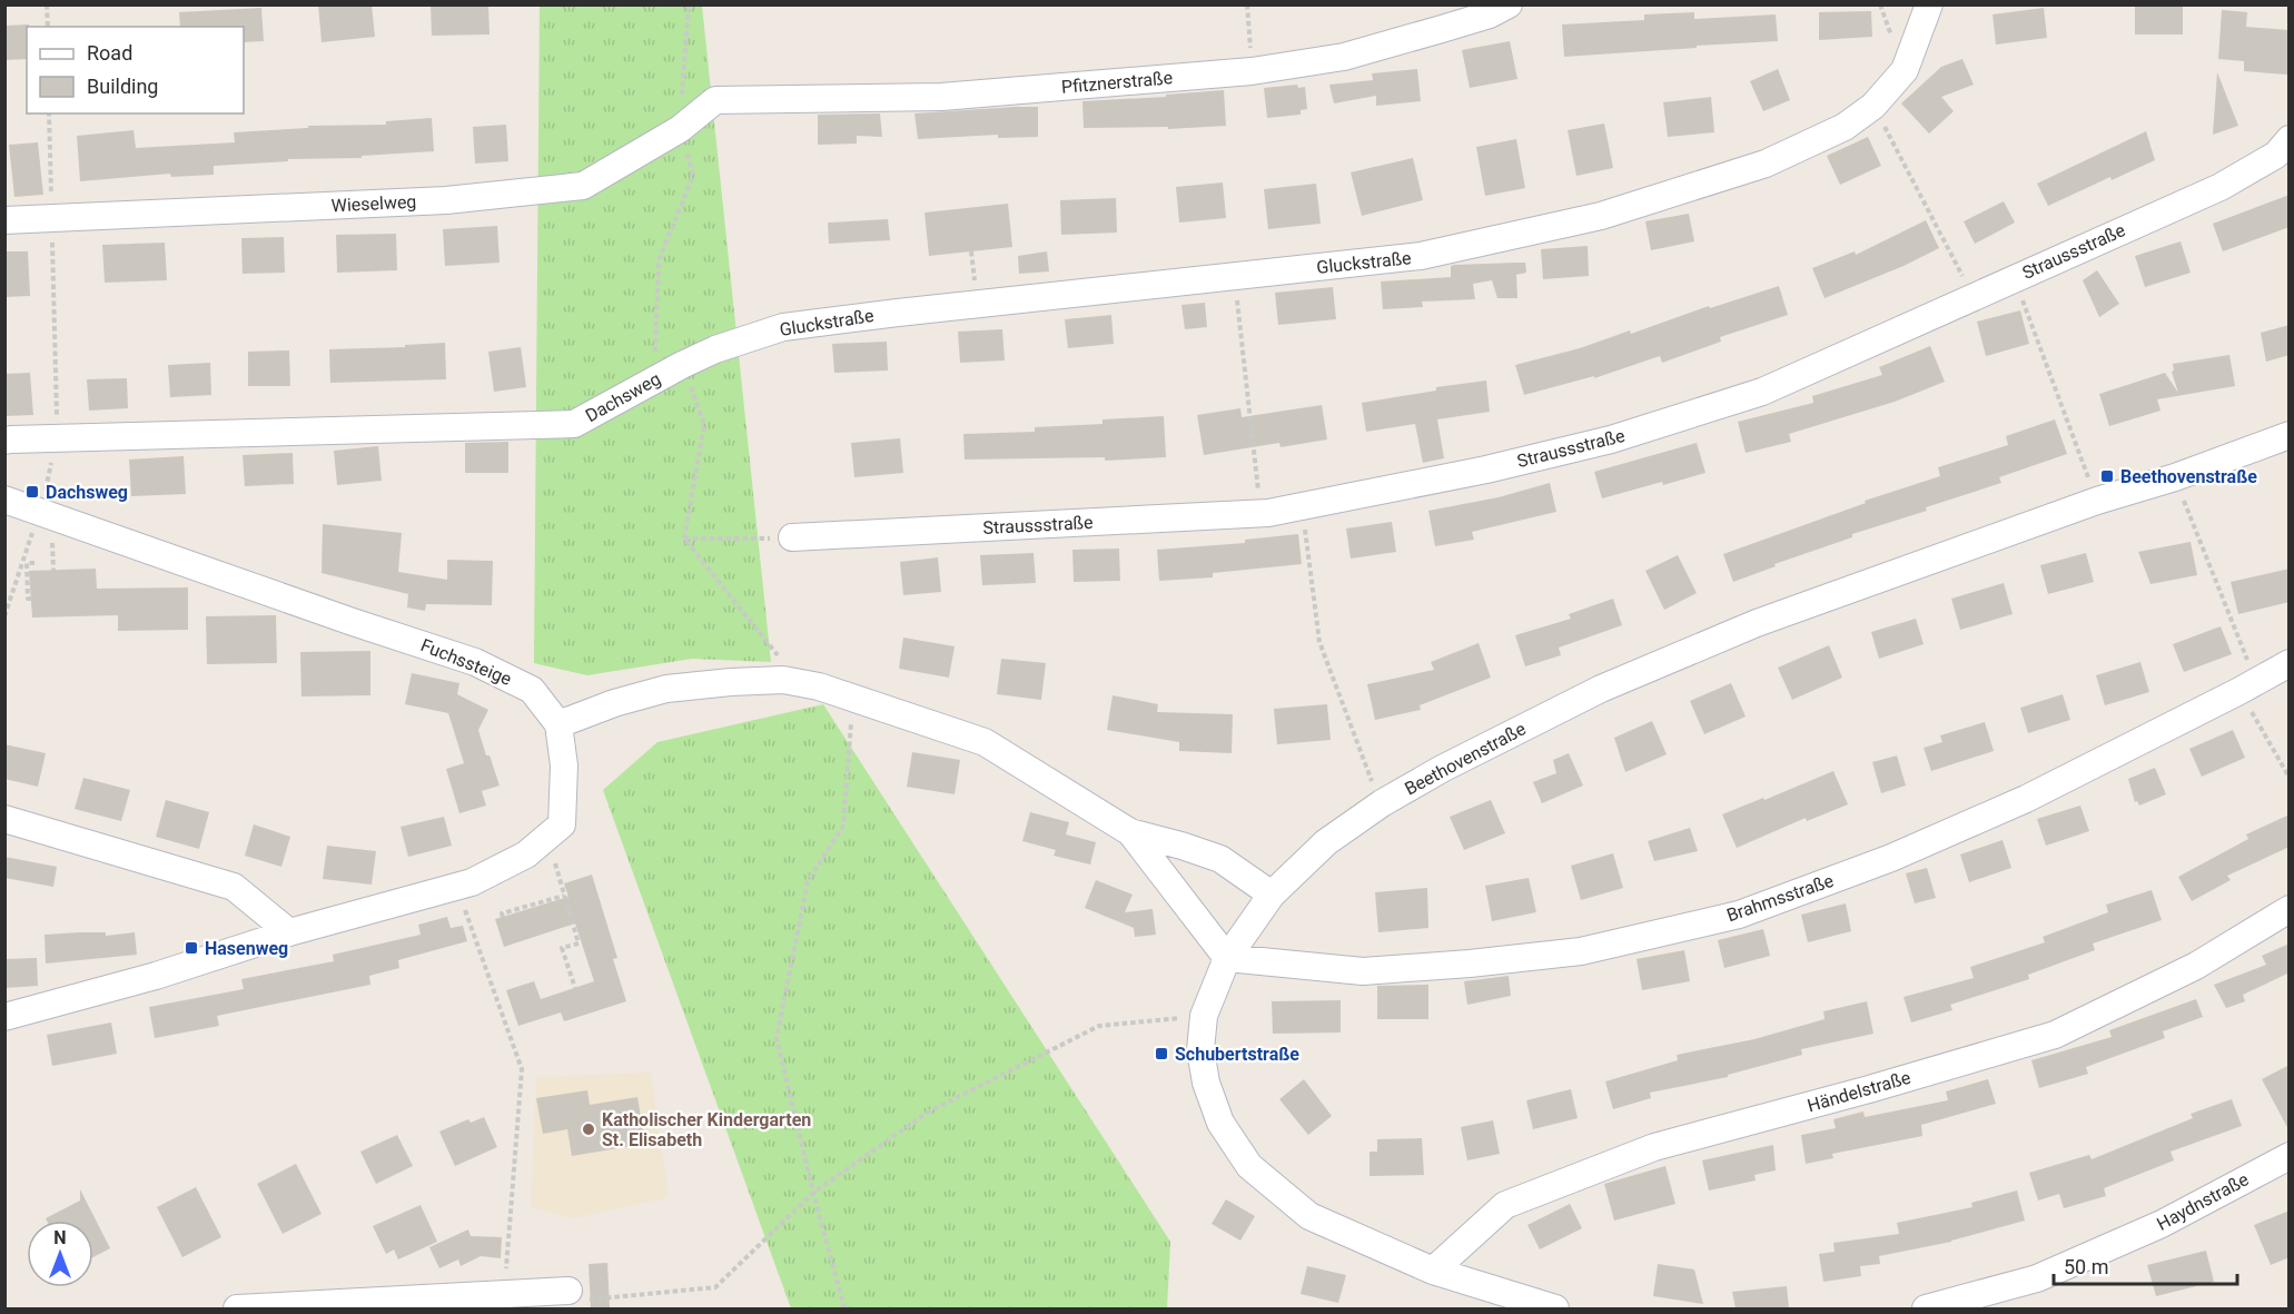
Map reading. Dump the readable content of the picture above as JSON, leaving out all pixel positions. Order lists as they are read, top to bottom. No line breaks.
{"streets":{"street":["Pfitznerstraße","Wieselweg","Straussstraße","Gluckstraße","Dachsweg","Fuchssteige","Beethovenstraße","Brahmsstraße","Händelstraße","Haydnstraße"]},"crossings":[["Pfitznerstraße","Wieselweg"],["Gluckstraße","Dachsweg"],["Beethovenstraße","Brahmsstraße"],["Beethovenstraße","Händelstraße"]],"places":{"transit":["Beethovenstraße","Dachsweg","Hasenweg","Schubertstraße"],"other":["Katholischer Kindergarten St. Elisabeth"]},"legend":["Road","Building"],"scale_bar":"50 m","north":"top"}
